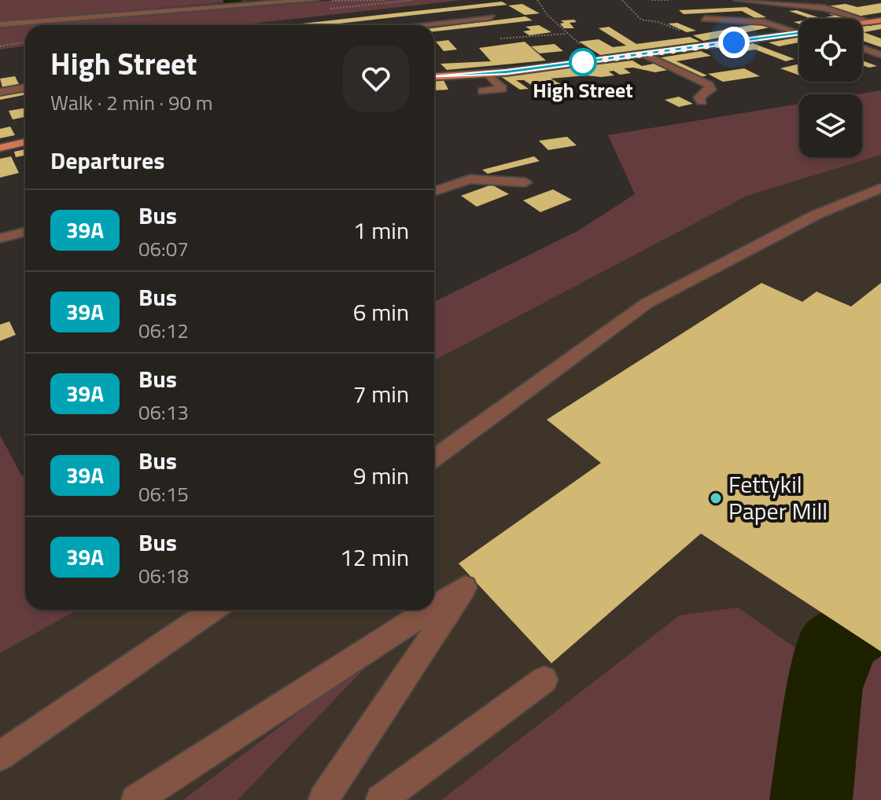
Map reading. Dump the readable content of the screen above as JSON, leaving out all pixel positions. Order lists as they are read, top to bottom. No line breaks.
{"places":["High Street","Fettykil Paper Mill"],"lines":["bus line 39A"],"page":{"heading":[["High Street","Walk · 2 min · 90 m"],"Departures"],"list":[{"mark":"39A","name":"Bus","note":"06:07","value":"1 min"},{"mark":"39A","name":"Bus","note":"06:12","value":"6 min"},{"mark":"39A","name":"Bus","note":"06:13","value":"7 min"},{"mark":"39A","name":"Bus","note":"06:15","value":"9 min"},{"mark":"39A","name":"Bus","note":"06:18","value":"12 min"}]}}
